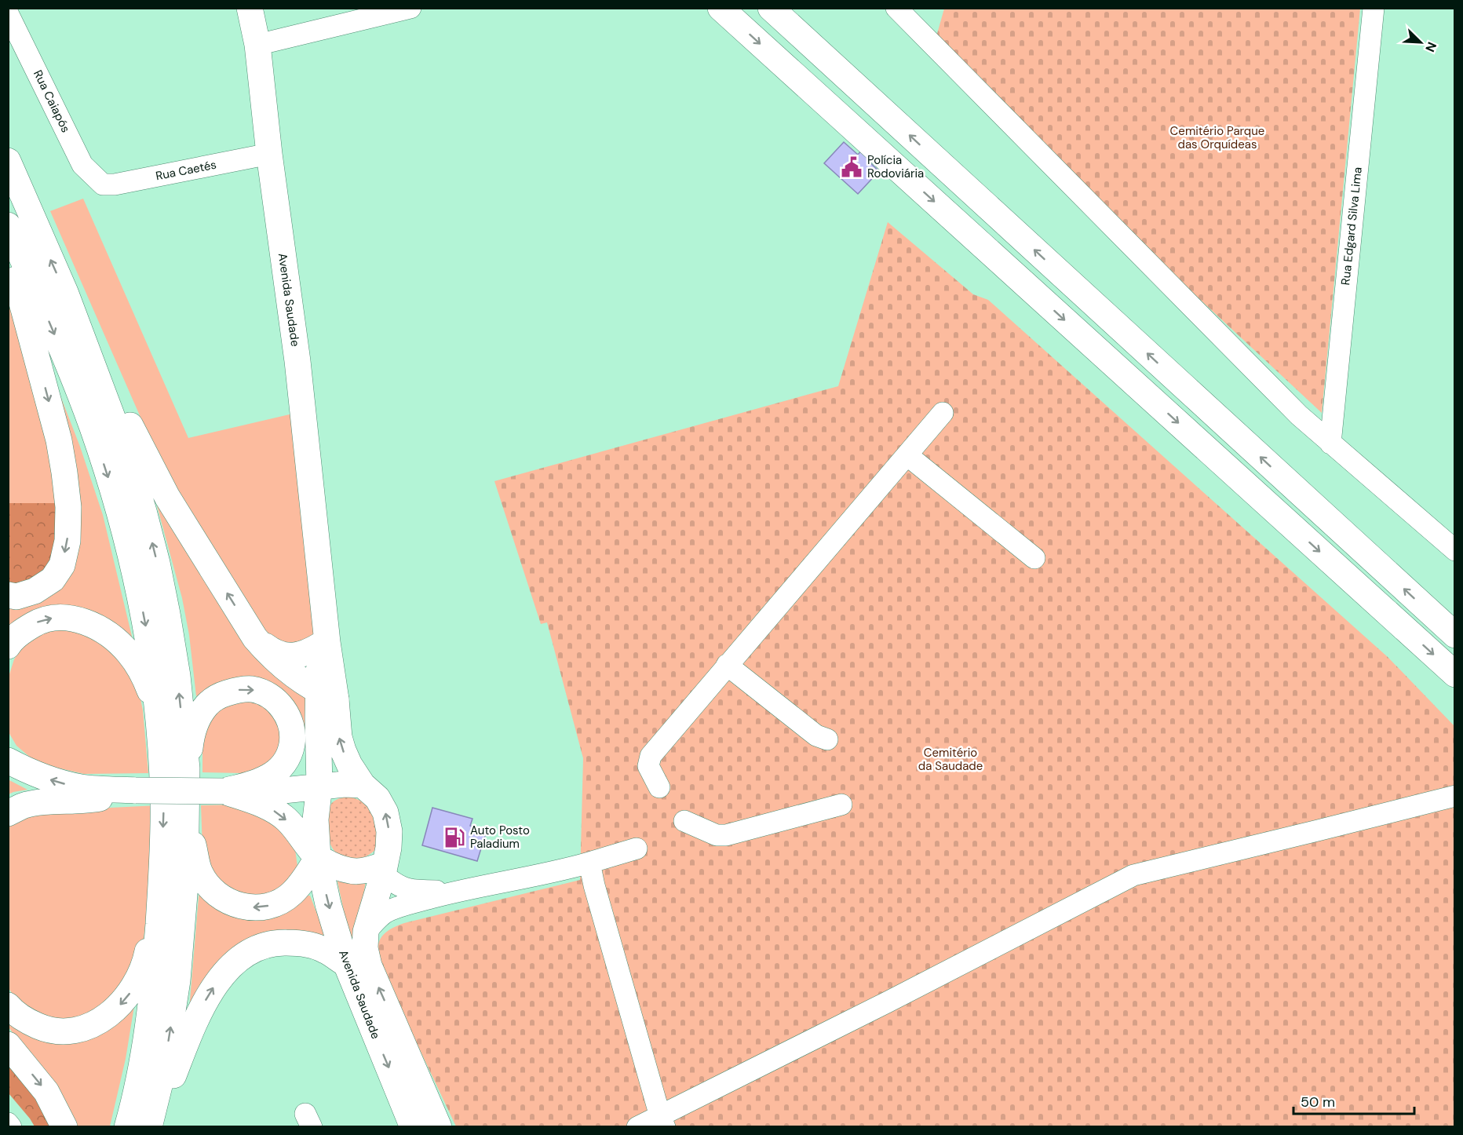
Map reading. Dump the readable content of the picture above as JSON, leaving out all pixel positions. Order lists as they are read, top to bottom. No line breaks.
{"streets":{"main road":["Avenida Saudade"],"street":["Rua Caiapós","Rua Caetés","Rua Edgard Silva Lima"]},"crossings":[["Rua Caiapós","Rua Caetés"],["Rua Caetés","Avenida Saudade"]],"parks":["Cemitério Parque das Orquídeas","Cemitério da Saudade"],"places":{"public building":["Polícia Rodoviária"],"fuel station":["Auto Posto Paladium"]},"scale_bar":"50 m","north":"bottom right"}
